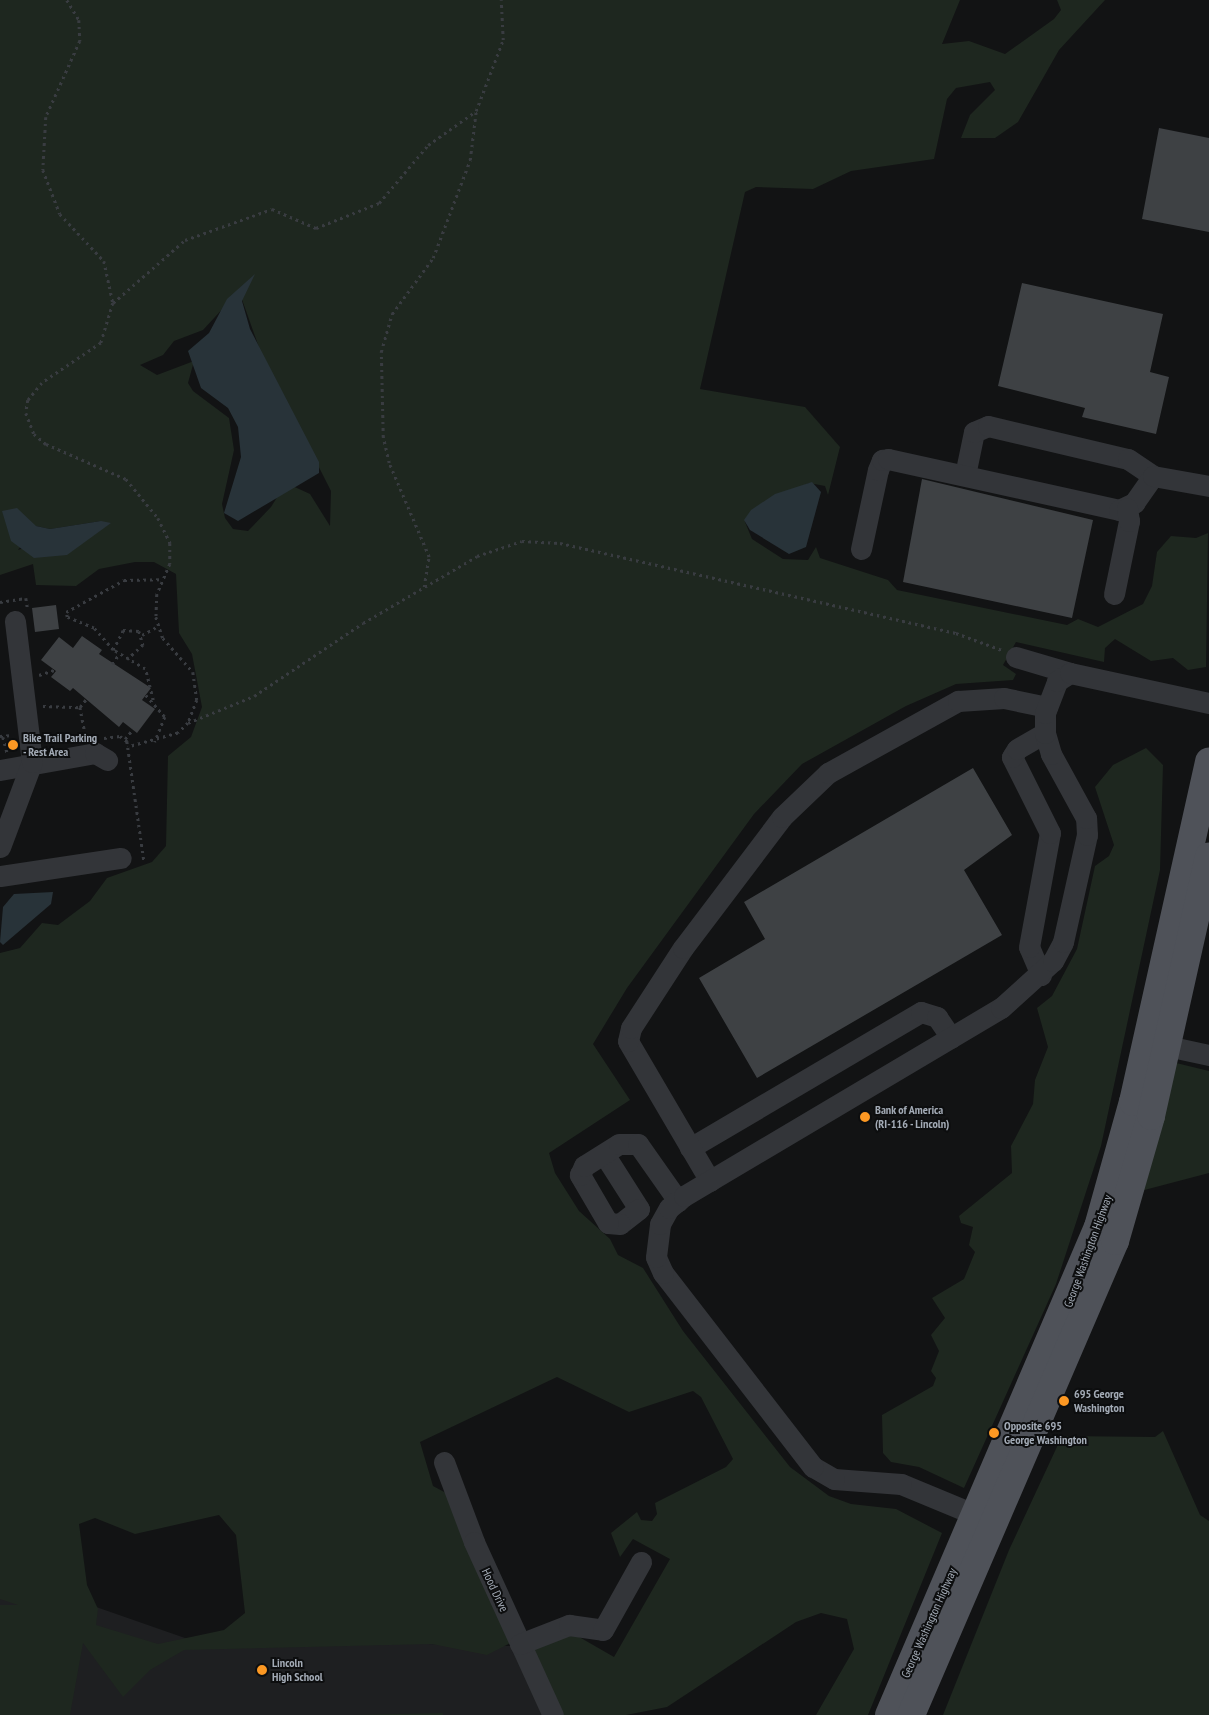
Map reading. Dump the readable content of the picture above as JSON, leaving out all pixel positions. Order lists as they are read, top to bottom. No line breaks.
{"streets":{"main road":["George Washington Highway"],"street":["Hood Drive"]},"places":["Bike Trail Parking - Rest Area","Bank of America (RI-116 - Lincoln)","695 George Washington","Opposite 695 George Washington","Lincoln High School"]}
